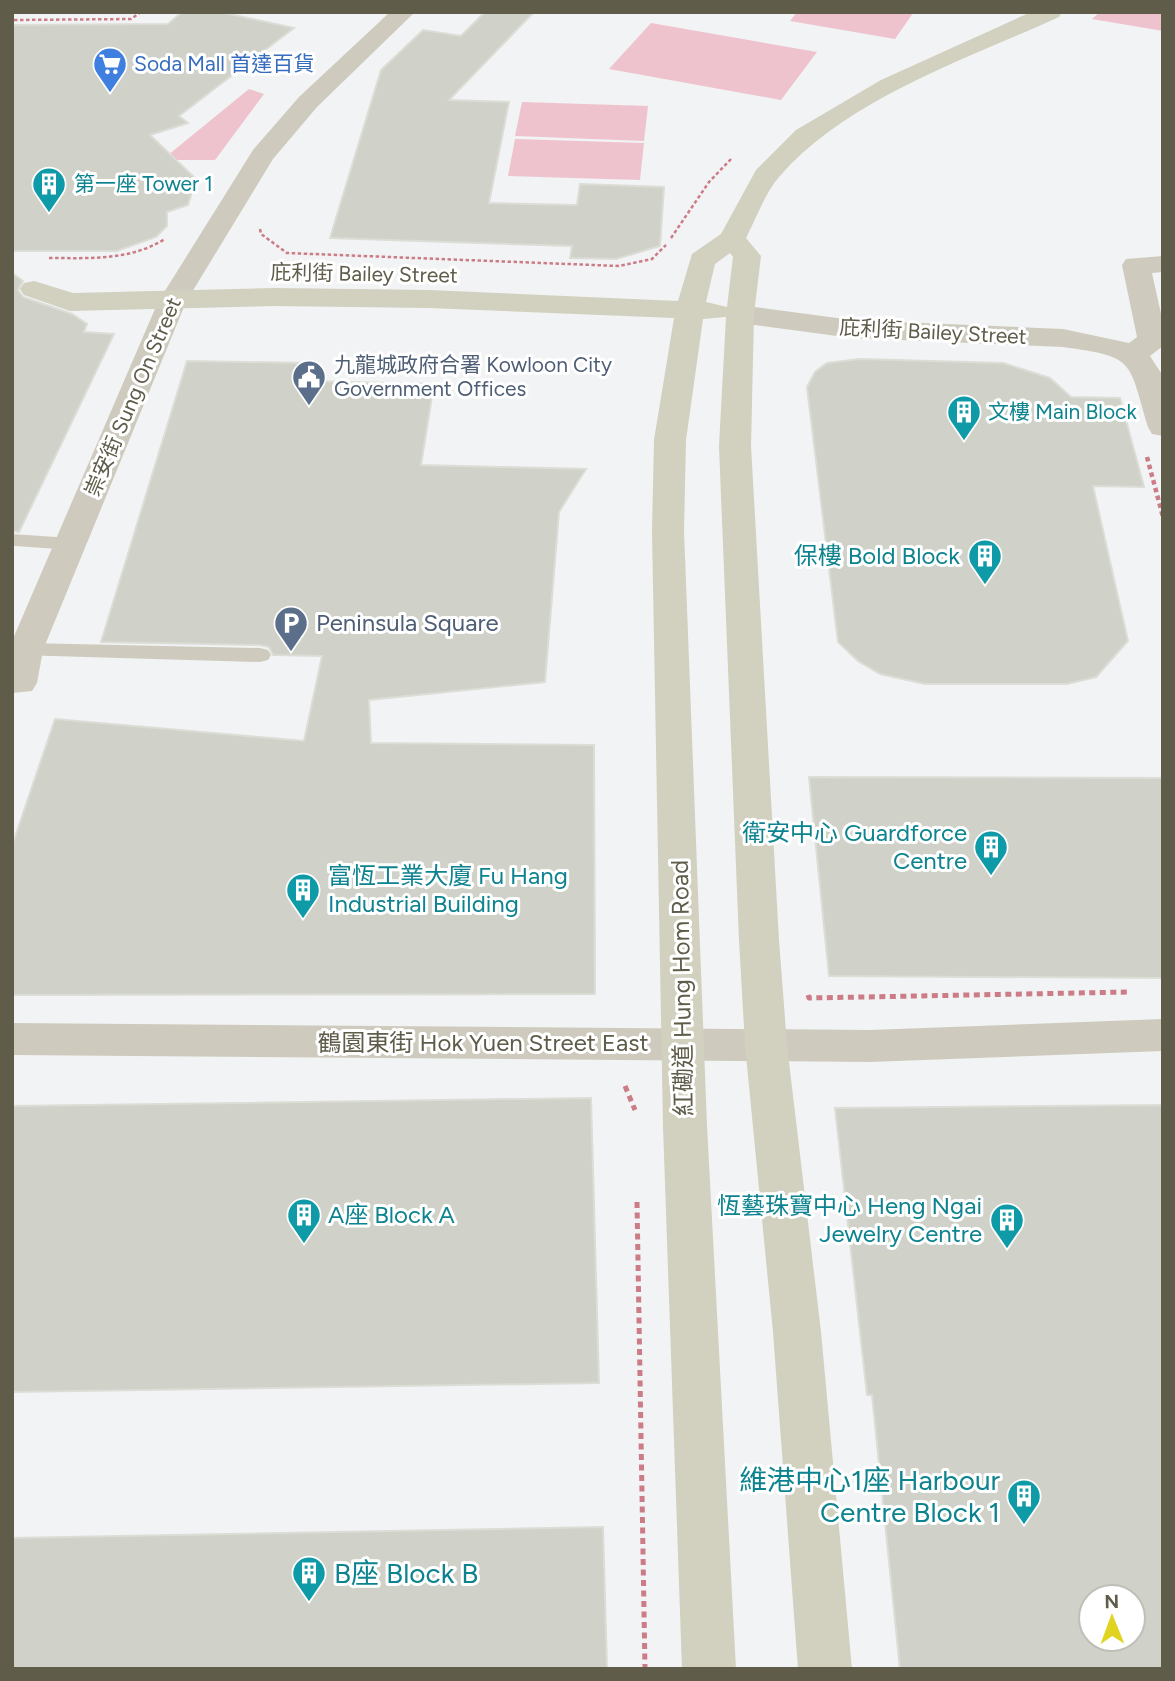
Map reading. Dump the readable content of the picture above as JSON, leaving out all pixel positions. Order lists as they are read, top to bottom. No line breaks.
{"streets":{"main road":["庇利街 Bailey Street","紅磡道 Hung Hom Road"],"street":["崇安街 Sung On Street","鶴園東街 Hok Yuen Street East"]},"crossings":[["庇利街 Bailey Street","崇安街 Sung On Street"],["庇利街 Bailey Street","紅磡道 Hung Hom Road"],["紅磡道 Hung Hom Road","鶴園東街 Hok Yuen Street East"]],"places":{"supermarket":["Soda Mall 首達百貨"],"building":["第一座 Tower 1","文樓 Main Block","保樓 Bold Block","衛安中心 Guardforce Centre","富恆工業大廈 Fu Hang Industrial Building","A座 Block A","恆藝珠寶中心 Heng Ngai Jewelry Centre","維港中心1座 Harbour Centre Block 1","B座 Block B"],"public building":["九龍城政府合署 Kowloon City Government Offices"],"parking":["Peninsula Square"]},"north":"top"}
